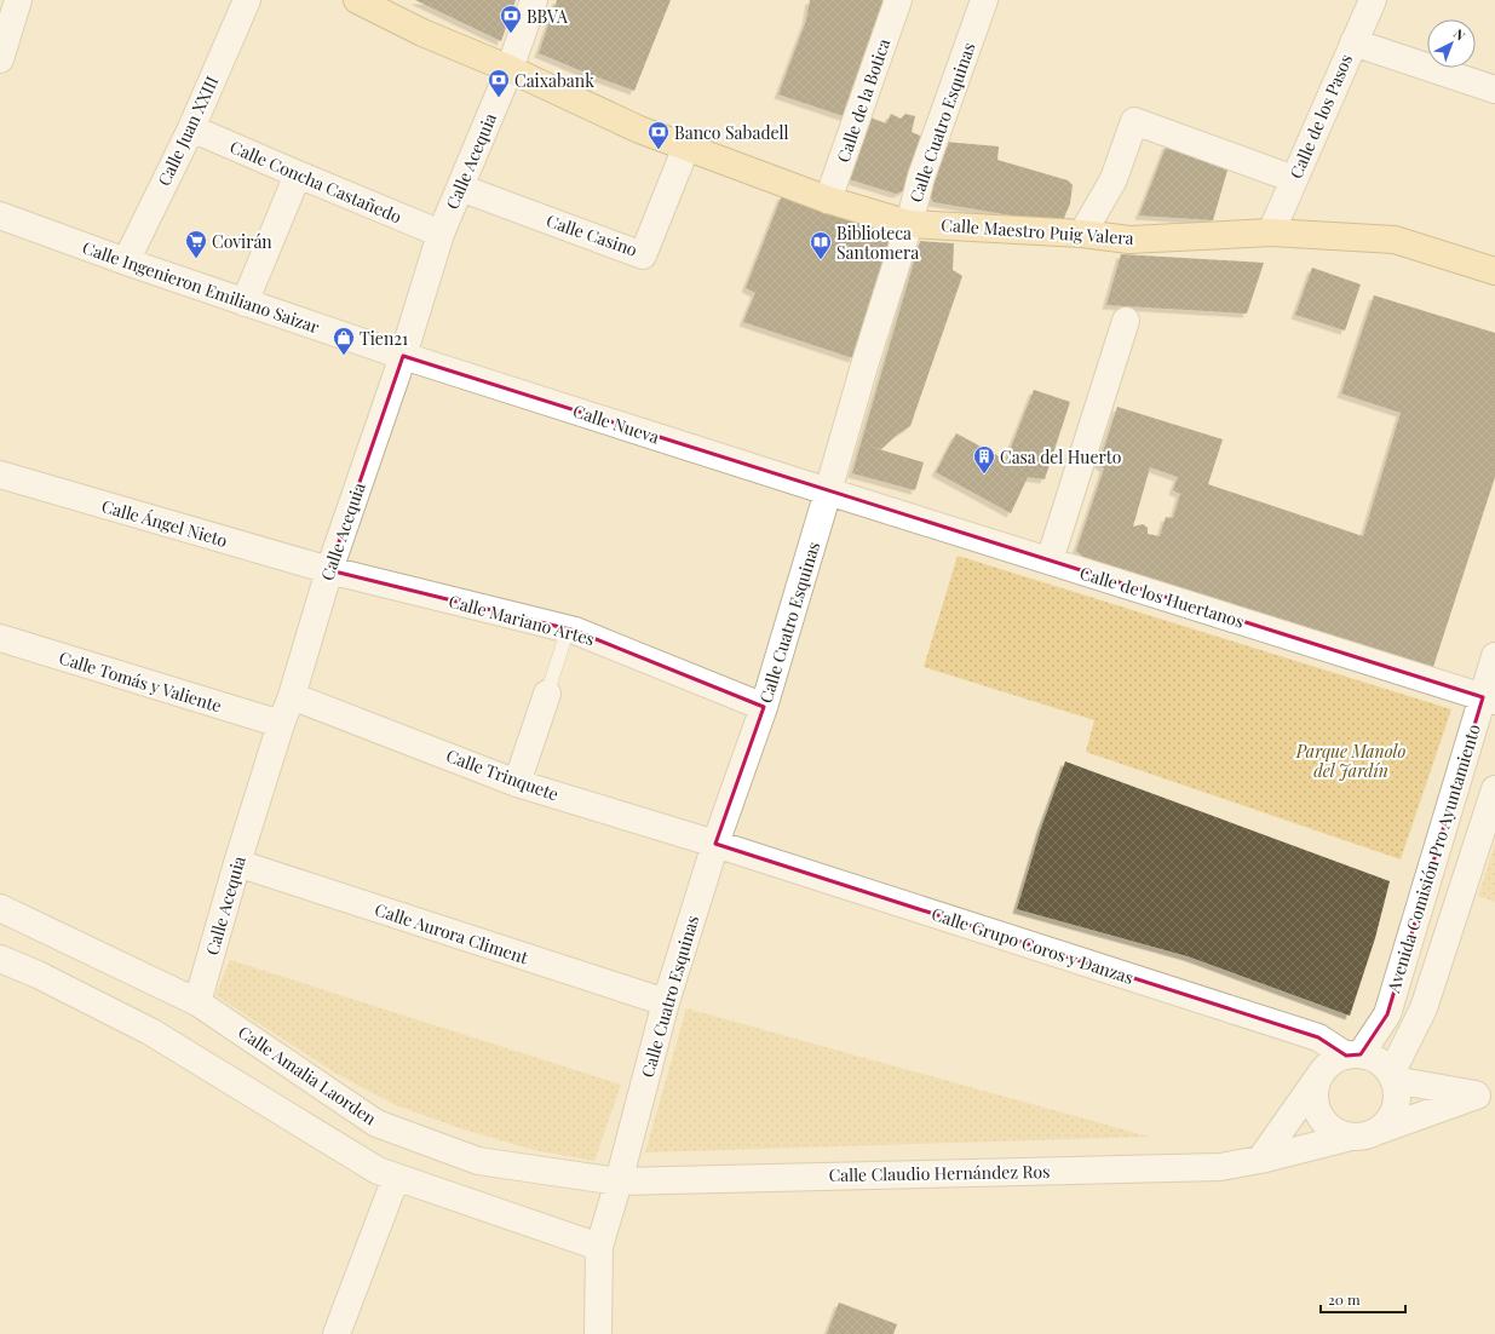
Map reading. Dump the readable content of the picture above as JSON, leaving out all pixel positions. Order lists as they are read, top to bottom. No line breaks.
{"streets":{"main road":["Calle Maestro Puig Valera"],"street":["Calle de la Botica","Calle de los Pasos","Calle Cuatro Esquinas","Calle Juan XXIII","Calle Acequia","Calle Concha Castañedo","Calle Casino","Calle Ingenieron Emiliano Saizar","Calle Nueva","Calle Ángel Nieto","Calle de los Huertanos","Calle Mariano Artes","Calle Tomás y Valiente","Calle Trinquete","Avenida Comisión Pro Ayuntamiento","Calle Aurora Climent","Calle Grupo Coros y Danzas","Calle Amalia Laorden","Calle Claudio Hernández Ros"]},"crossings":[["Calle de la Botica","Calle Maestro Puig Valera"],["Calle de los Pasos","Calle Maestro Puig Valera"],["Calle Cuatro Esquinas","Calle Maestro Puig Valera"],["Calle Cuatro Esquinas","Calle Nueva"],["Calle Cuatro Esquinas","Calle de los Huertanos"],["Calle Cuatro Esquinas","Calle Mariano Artes"],["Calle Cuatro Esquinas","Calle Trinquete"],["Calle Cuatro Esquinas","Calle Aurora Climent"],["Calle Cuatro Esquinas","Calle Grupo Coros y Danzas"],["Calle Cuatro Esquinas","Calle Amalia Laorden"],["Calle Cuatro Esquinas","Calle Claudio Hernández Ros"],["Calle Juan XXIII","Calle Concha Castañedo"],["Calle Juan XXIII","Calle Ingenieron Emiliano Saizar"],["Calle Acequia","Calle Concha Castañedo"],["Calle Acequia","Calle Maestro Puig Valera"],["Calle Acequia","Calle Casino"],["Calle Acequia","Calle Ingenieron Emiliano Saizar"],["Calle Acequia","Calle Nueva"],["Calle Acequia","Calle Ángel Nieto"],["Calle Acequia","Calle Mariano Artes"],["Calle Acequia","Calle Tomás y Valiente"],["Calle Acequia","Calle Trinquete"],["Calle Acequia","Calle Aurora Climent"],["Calle Acequia","Calle Amalia Laorden"],["Calle Maestro Puig Valera","Calle Casino"],["Calle Ingenieron Emiliano Saizar","Calle Nueva"],["Calle Nueva","Calle de los Huertanos"],["Calle Ángel Nieto","Calle Mariano Artes"],["Calle de los Huertanos","Avenida Comisión Pro Ayuntamiento"],["Calle Trinquete","Calle Grupo Coros y Danzas"],["Avenida Comisión Pro Ayuntamiento","Calle Grupo Coros y Danzas"],["Avenida Comisión Pro Ayuntamiento","Calle Claudio Hernández Ros"],["Calle Grupo Coros y Danzas","Calle Claudio Hernández Ros"],["Calle Amalia Laorden","Calle Claudio Hernández Ros"]],"parks":["Parque Manolo del Jardín"],"places":{"bank":["BBVA","Caixabank","Banco Sabadell"],"supermarket":["Covirán"],"library":["Biblioteca Santomera"],"shop":["Tien21"],"building":["Casa del Huerto"]},"scale_bar":"20 m","north":"top right"}
